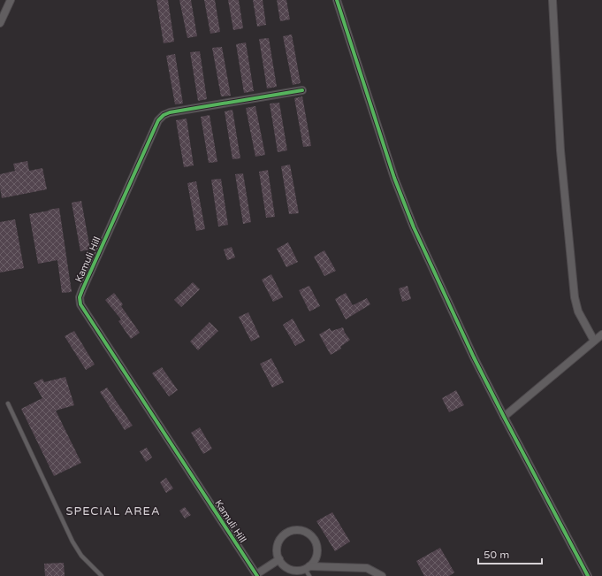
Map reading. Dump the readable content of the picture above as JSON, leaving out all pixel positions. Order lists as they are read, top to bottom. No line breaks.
{"streets":{"street":["Kamuli Hill"]},"districts":["SPECIAL AREA"],"scale_bar":"50 m"}
